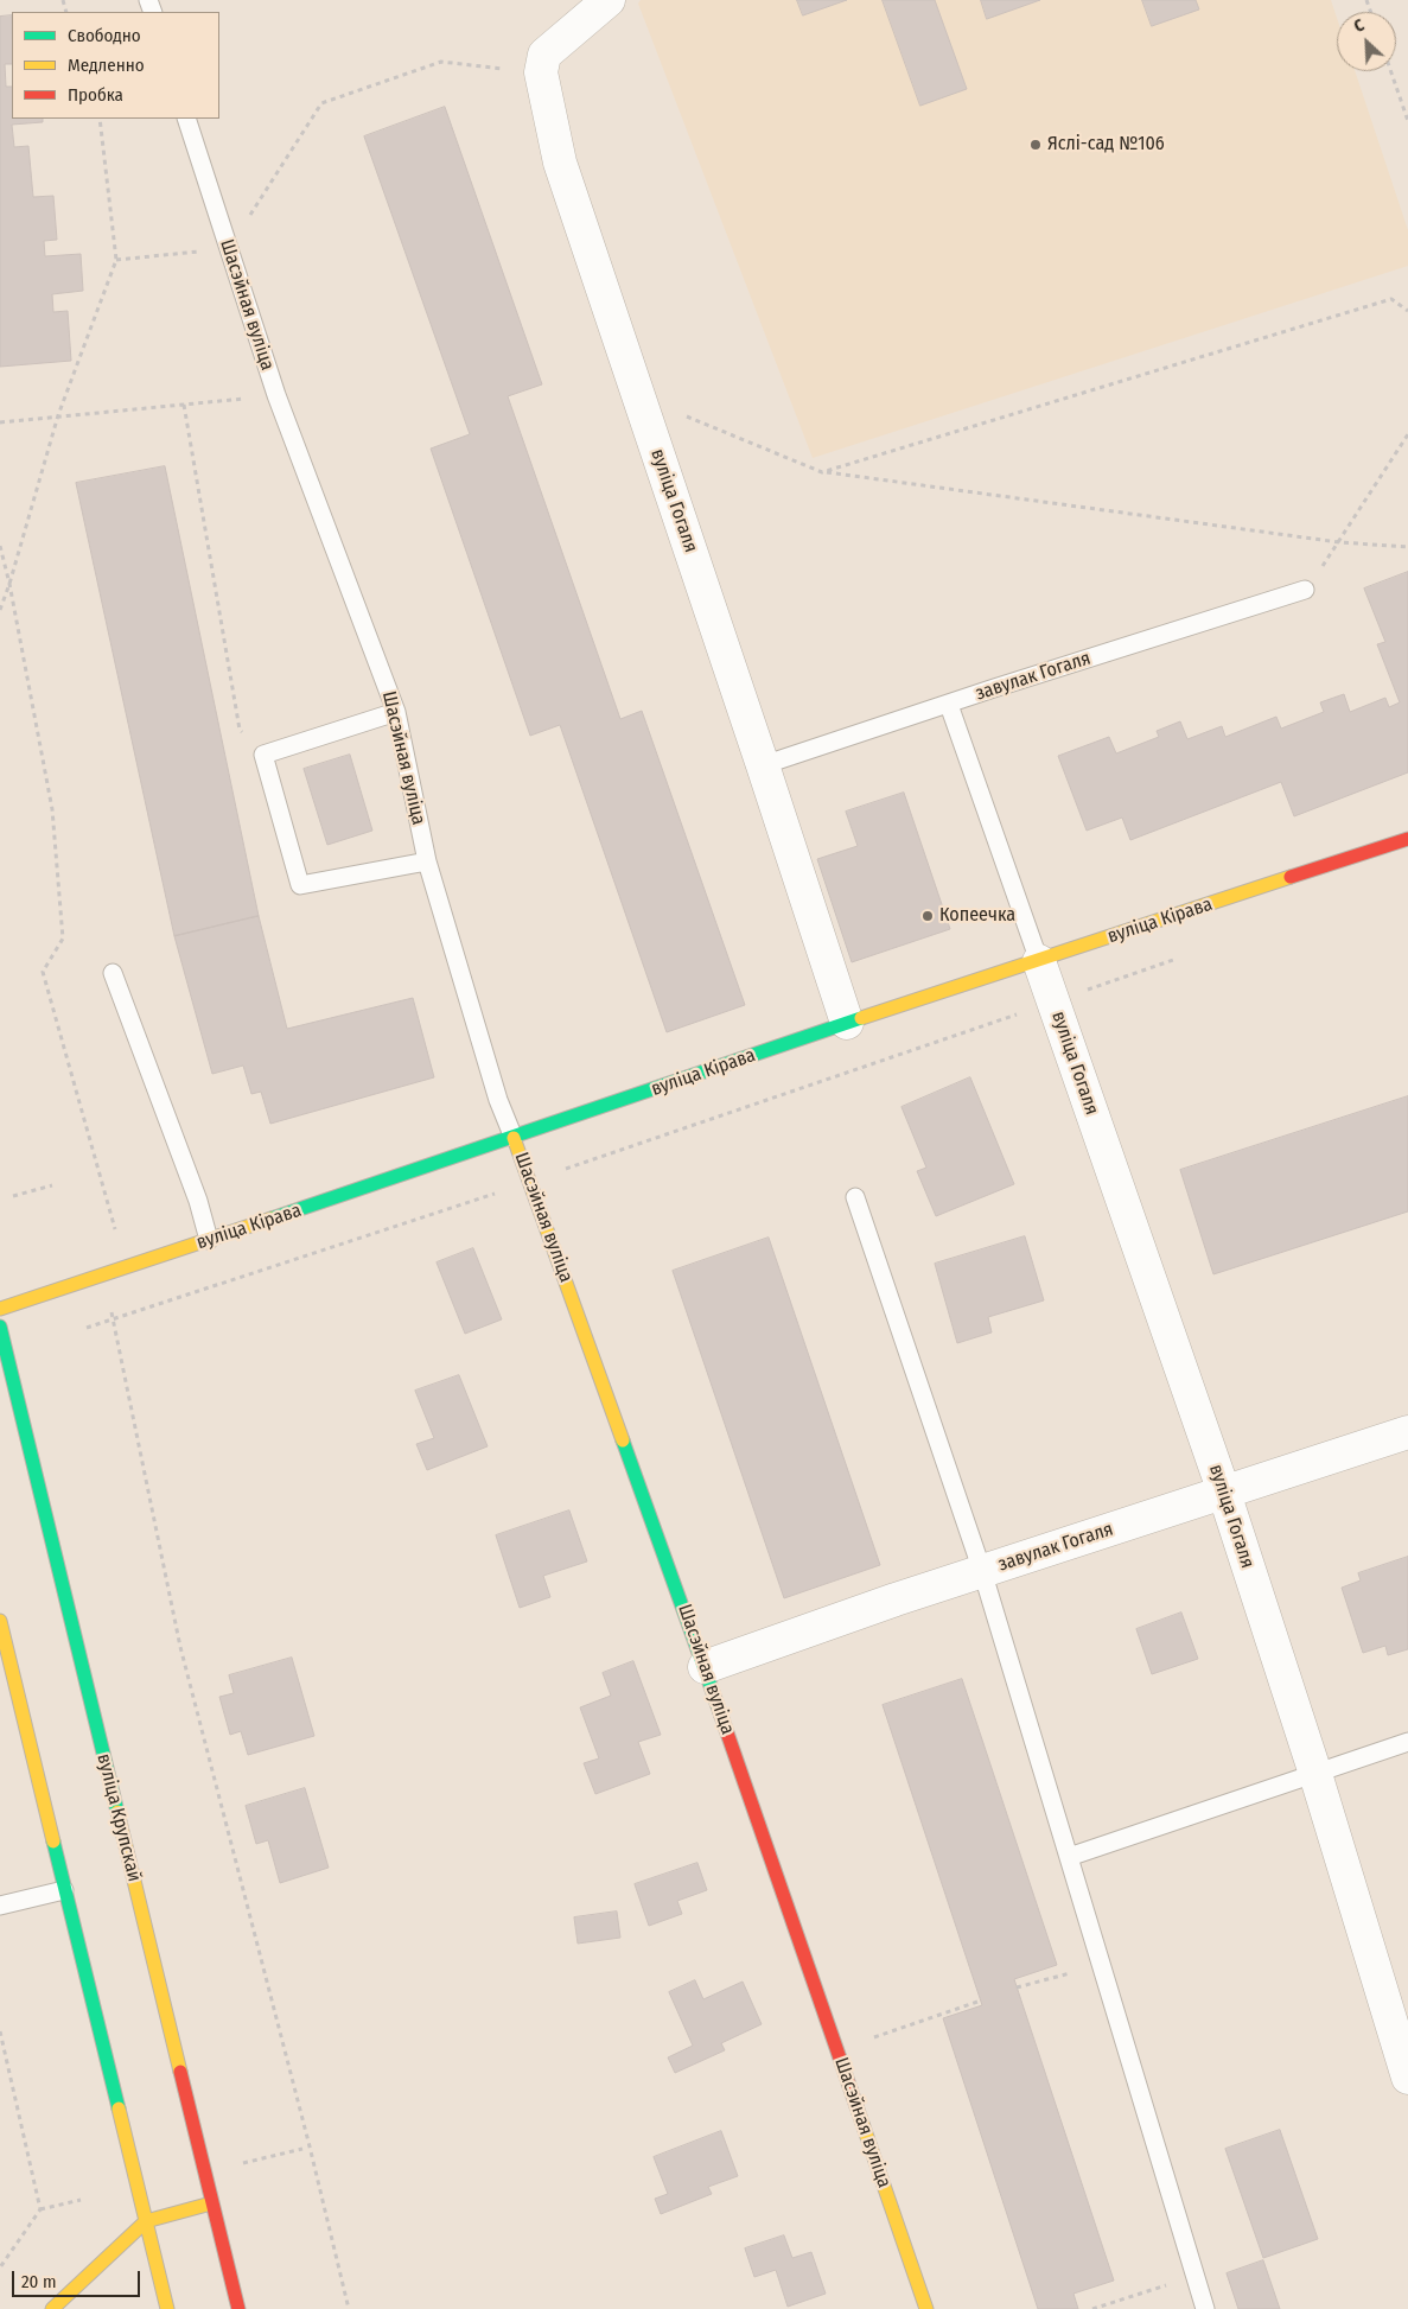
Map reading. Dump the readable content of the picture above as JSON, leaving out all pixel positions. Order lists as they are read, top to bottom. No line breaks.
{"streets":{"street":["Шасэйная вуліца","вуліца Гогаля","завулак Гогаля","вуліца Кірава","вуліца Крупскай"]},"crossings":[["Шасэйная вуліца","завулак Гогаля"],["Шасэйная вуліца","вуліца Кірава"],["вуліца Гогаля","завулак Гогаля"],["вуліца Гогаля","вуліца Кірава"]],"places":["Яслі-сад №106","Копеечка"],"legend":["Свободно","Медленно","Пробка"],"scale_bar":"20 m","north":"top left"}
